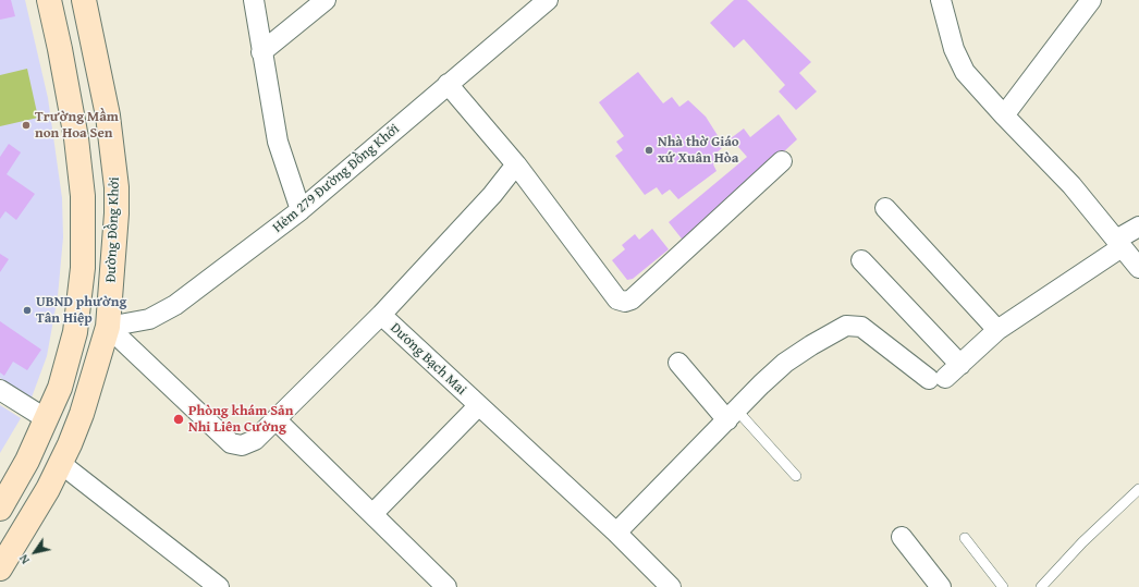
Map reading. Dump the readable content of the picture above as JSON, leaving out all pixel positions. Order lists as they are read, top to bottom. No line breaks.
{"streets":{"main road":["Đường Đồng Khởi"],"street":["Hẻm 279 Đường Đồng Khởi","Dương Bạch Mai"]},"crossings":[["Hẻm 279 Đường Đồng Khởi","Đường Đồng Khởi"],["Hẻm 279 Đường Đồng Khởi","Dương Bạch Mai"],["Đường Đồng Khởi","Dương Bạch Mai"]],"places":["Trường Mầm non Hoa Sen","Nhà thờ Giáo xứ Xuân Hòa","UBND phường Tân Hiệp","Phòng khám Sản Nhi Liên Cường"],"north":"bottom left"}
